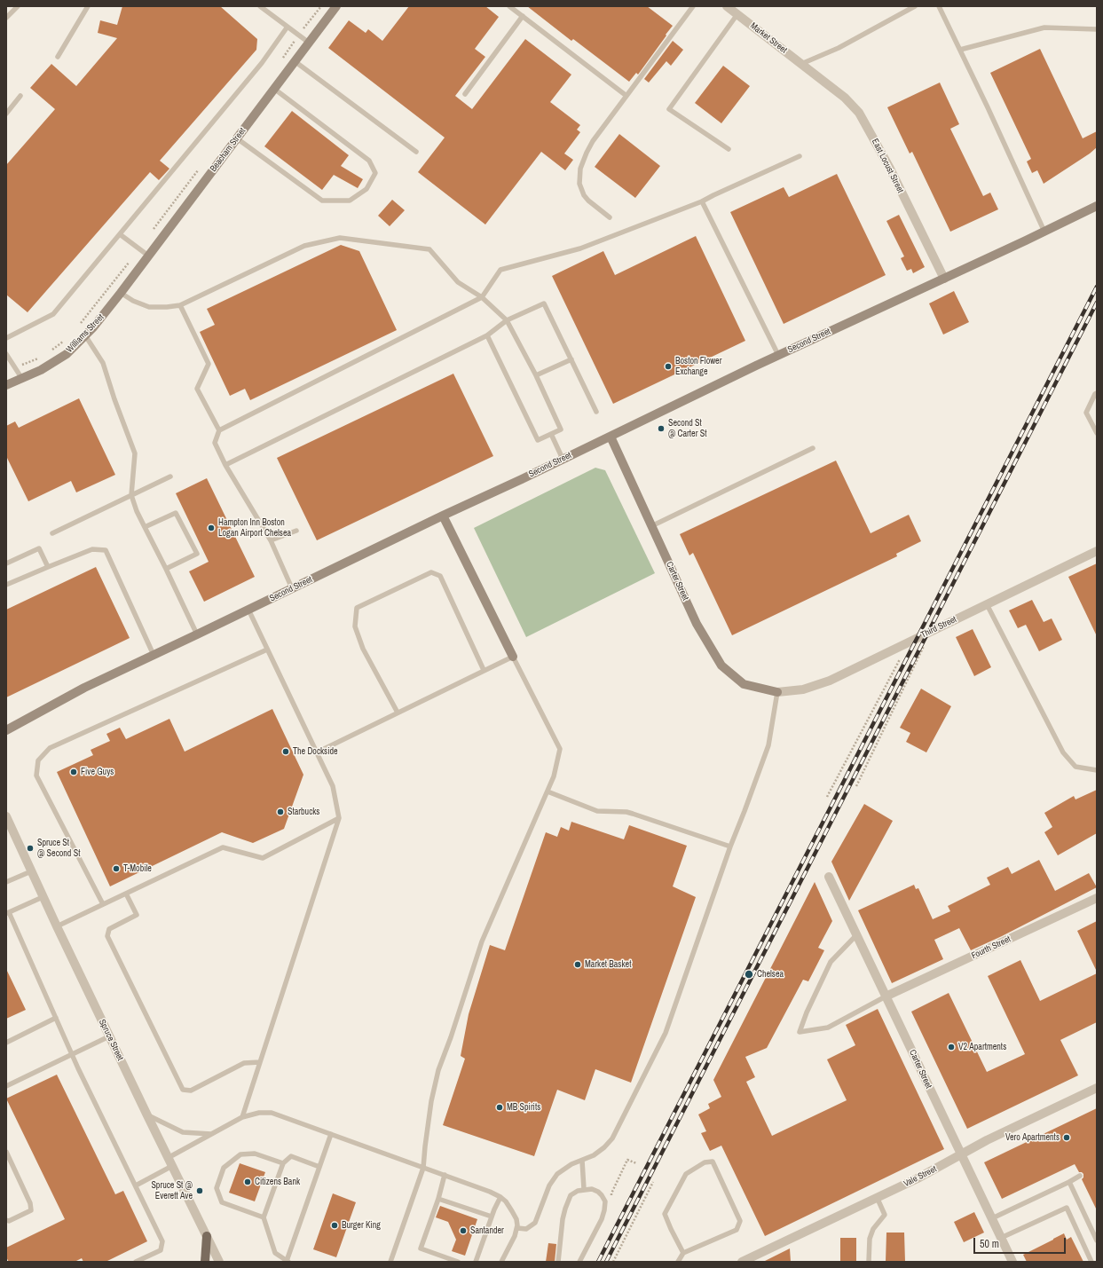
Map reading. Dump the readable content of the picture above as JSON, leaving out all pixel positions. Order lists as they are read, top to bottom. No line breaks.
{"streets":{"main road":["Beacham Street","Williams Street","Second Street","Carter Street"],"street":["Market Street","East Locust Street","Third Street","Fourth Street","Spruce Street","Vale Street"]},"crossings":[["Market Street","East Locust Street"],["Beacham Street","Williams Street"],["East Locust Street","Second Street"],["Second Street","Carter Street"],["Carter Street","Third Street"],["Carter Street","Fourth Street"],["Carter Street","Vale Street"]],"places":["Boston Flower Exchange","Second St @ Carter St","Hampton Inn Boston Logan Airport Chelsea","The Dockside","Five Guys","Starbucks","Spruce St @ Second St","T-Mobile","Market Basket","Chelsea","V2 Apartments","MB Spirits","Vero Apartments","Citizens Bank","Spruce St @ Everett Ave","Burger King","Santander"],"scale_bar":"50 m"}
